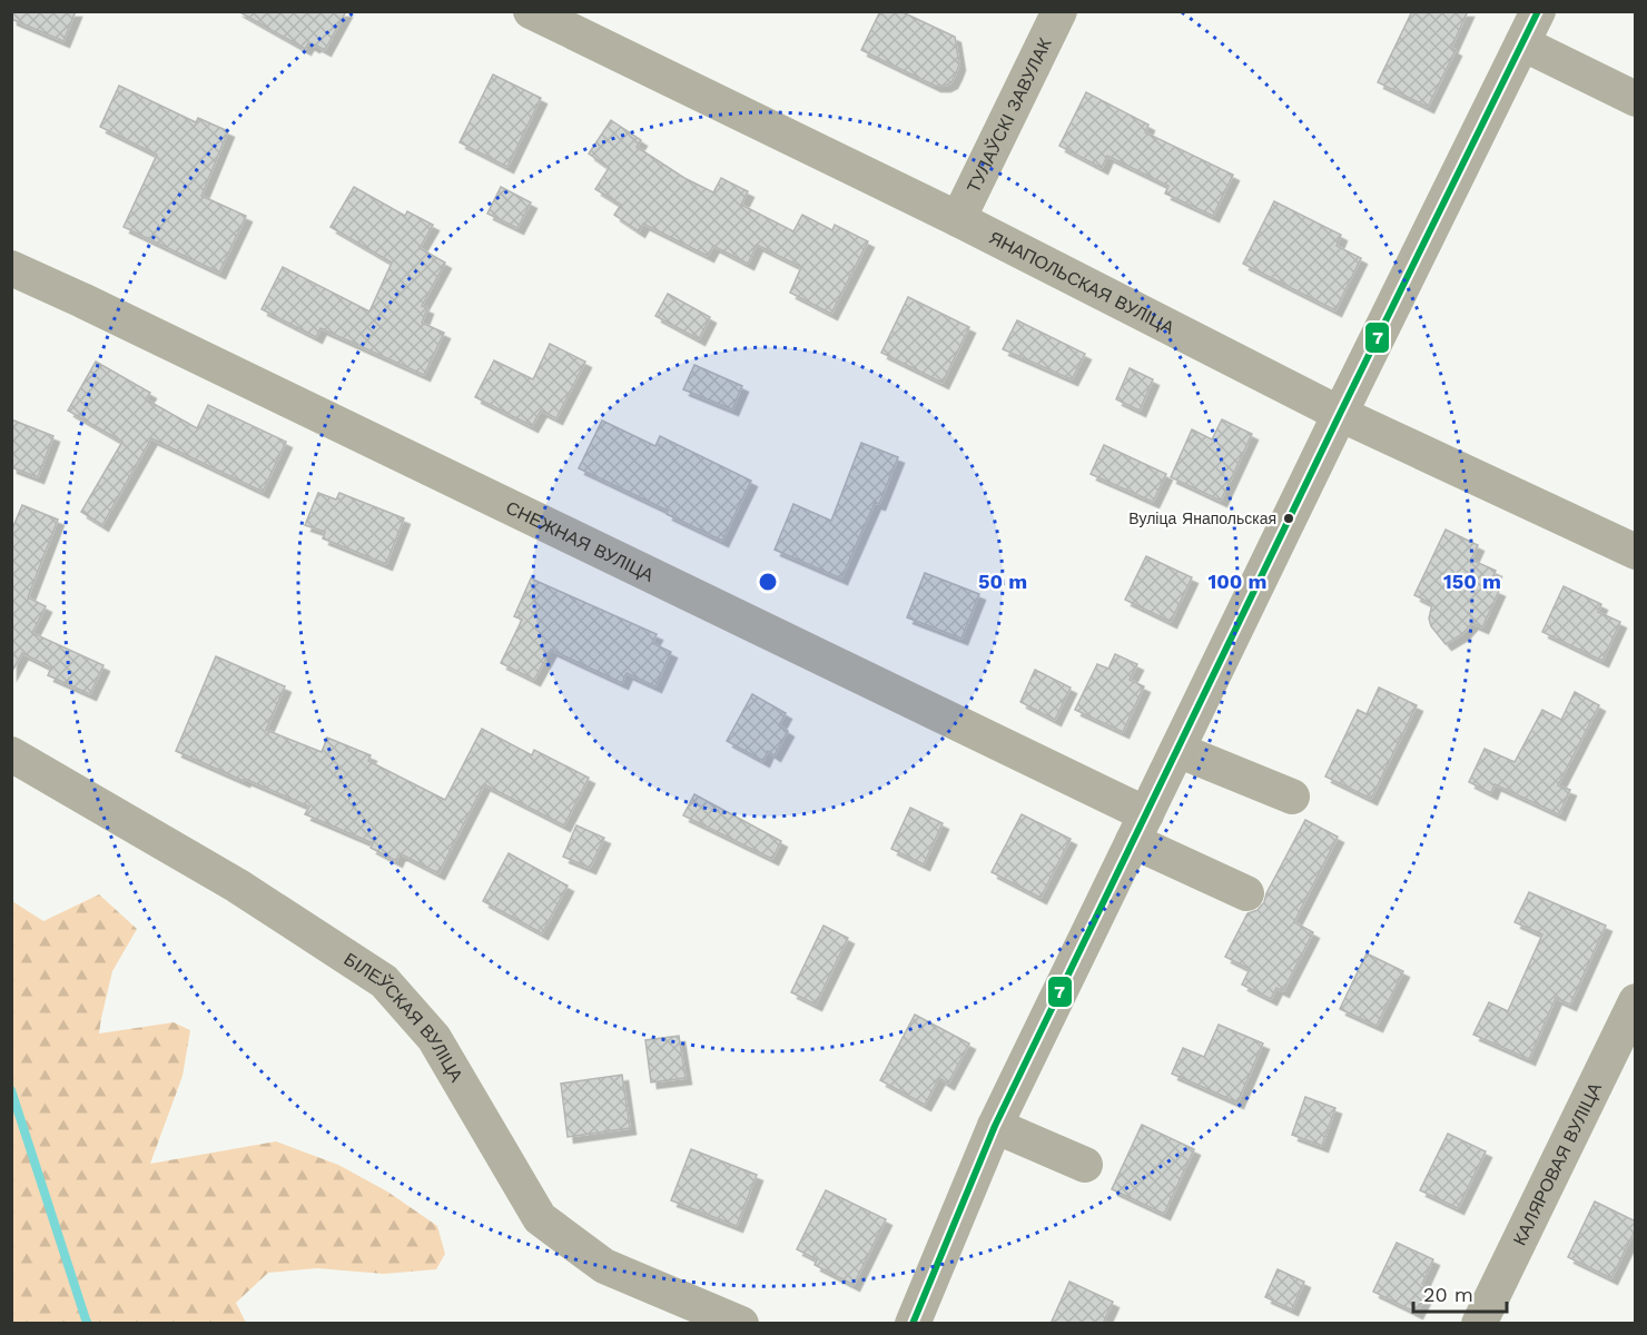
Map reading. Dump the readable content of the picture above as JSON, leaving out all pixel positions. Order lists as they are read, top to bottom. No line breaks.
{"streets":{"street":["ТУЛАЎСКІ ЗАВУЛАК","ЯНАПОЛЬСКАЯ ВУЛІЦА","СНЕЖНАЯ ВУЛІЦА","БІЛЕЎСКАЯ ВУЛІЦА","КАЛЯРОВАЯ ВУЛІЦА"]},"crossings":[["ТУЛАЎСКІ ЗАВУЛАК","ЯНАПОЛЬСКАЯ ВУЛІЦА"]],"places":["Вуліца Янапольская"],"lines":["transit line 7"],"scale_bar":"20 m","rings":["50 m","100 m","150 m"]}
